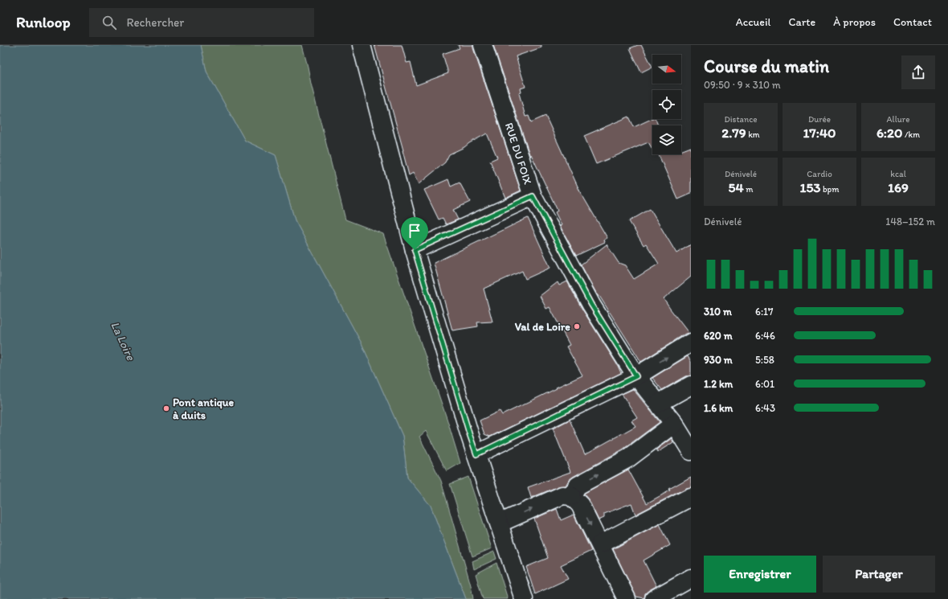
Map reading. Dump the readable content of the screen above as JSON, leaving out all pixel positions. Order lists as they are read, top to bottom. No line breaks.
{"streets":{"street":["RUE DU FOIX"]},"water":["La Loire"],"places":["Val de Loire","Pont antique à duits"],"north":"right","page":{"header":"Runloop","search":"Rechercher","nav":["Accueil","Carte","À propos","Contact"],"heading":["Course du matin","09:50 · 9 × 310 m"],"stats":[["Distance","2.79 km"],["Durée","17:40"],["Allure","6:20 /km"],["Dénivelé","54 m"],["Cardio","153 bpm"],["kcal","169"]],"chart":["Dénivelé","148–152 m"],"list":[{"name":"310 m","note":"6:17"},{"name":"620 m","note":"6:46"},{"name":"930 m","note":"5:58"},{"name":"1.2 km","note":"6:01"},{"name":"1.6 km","note":"6:43"}],"buttons":["Enregistrer","Partager"]}}
